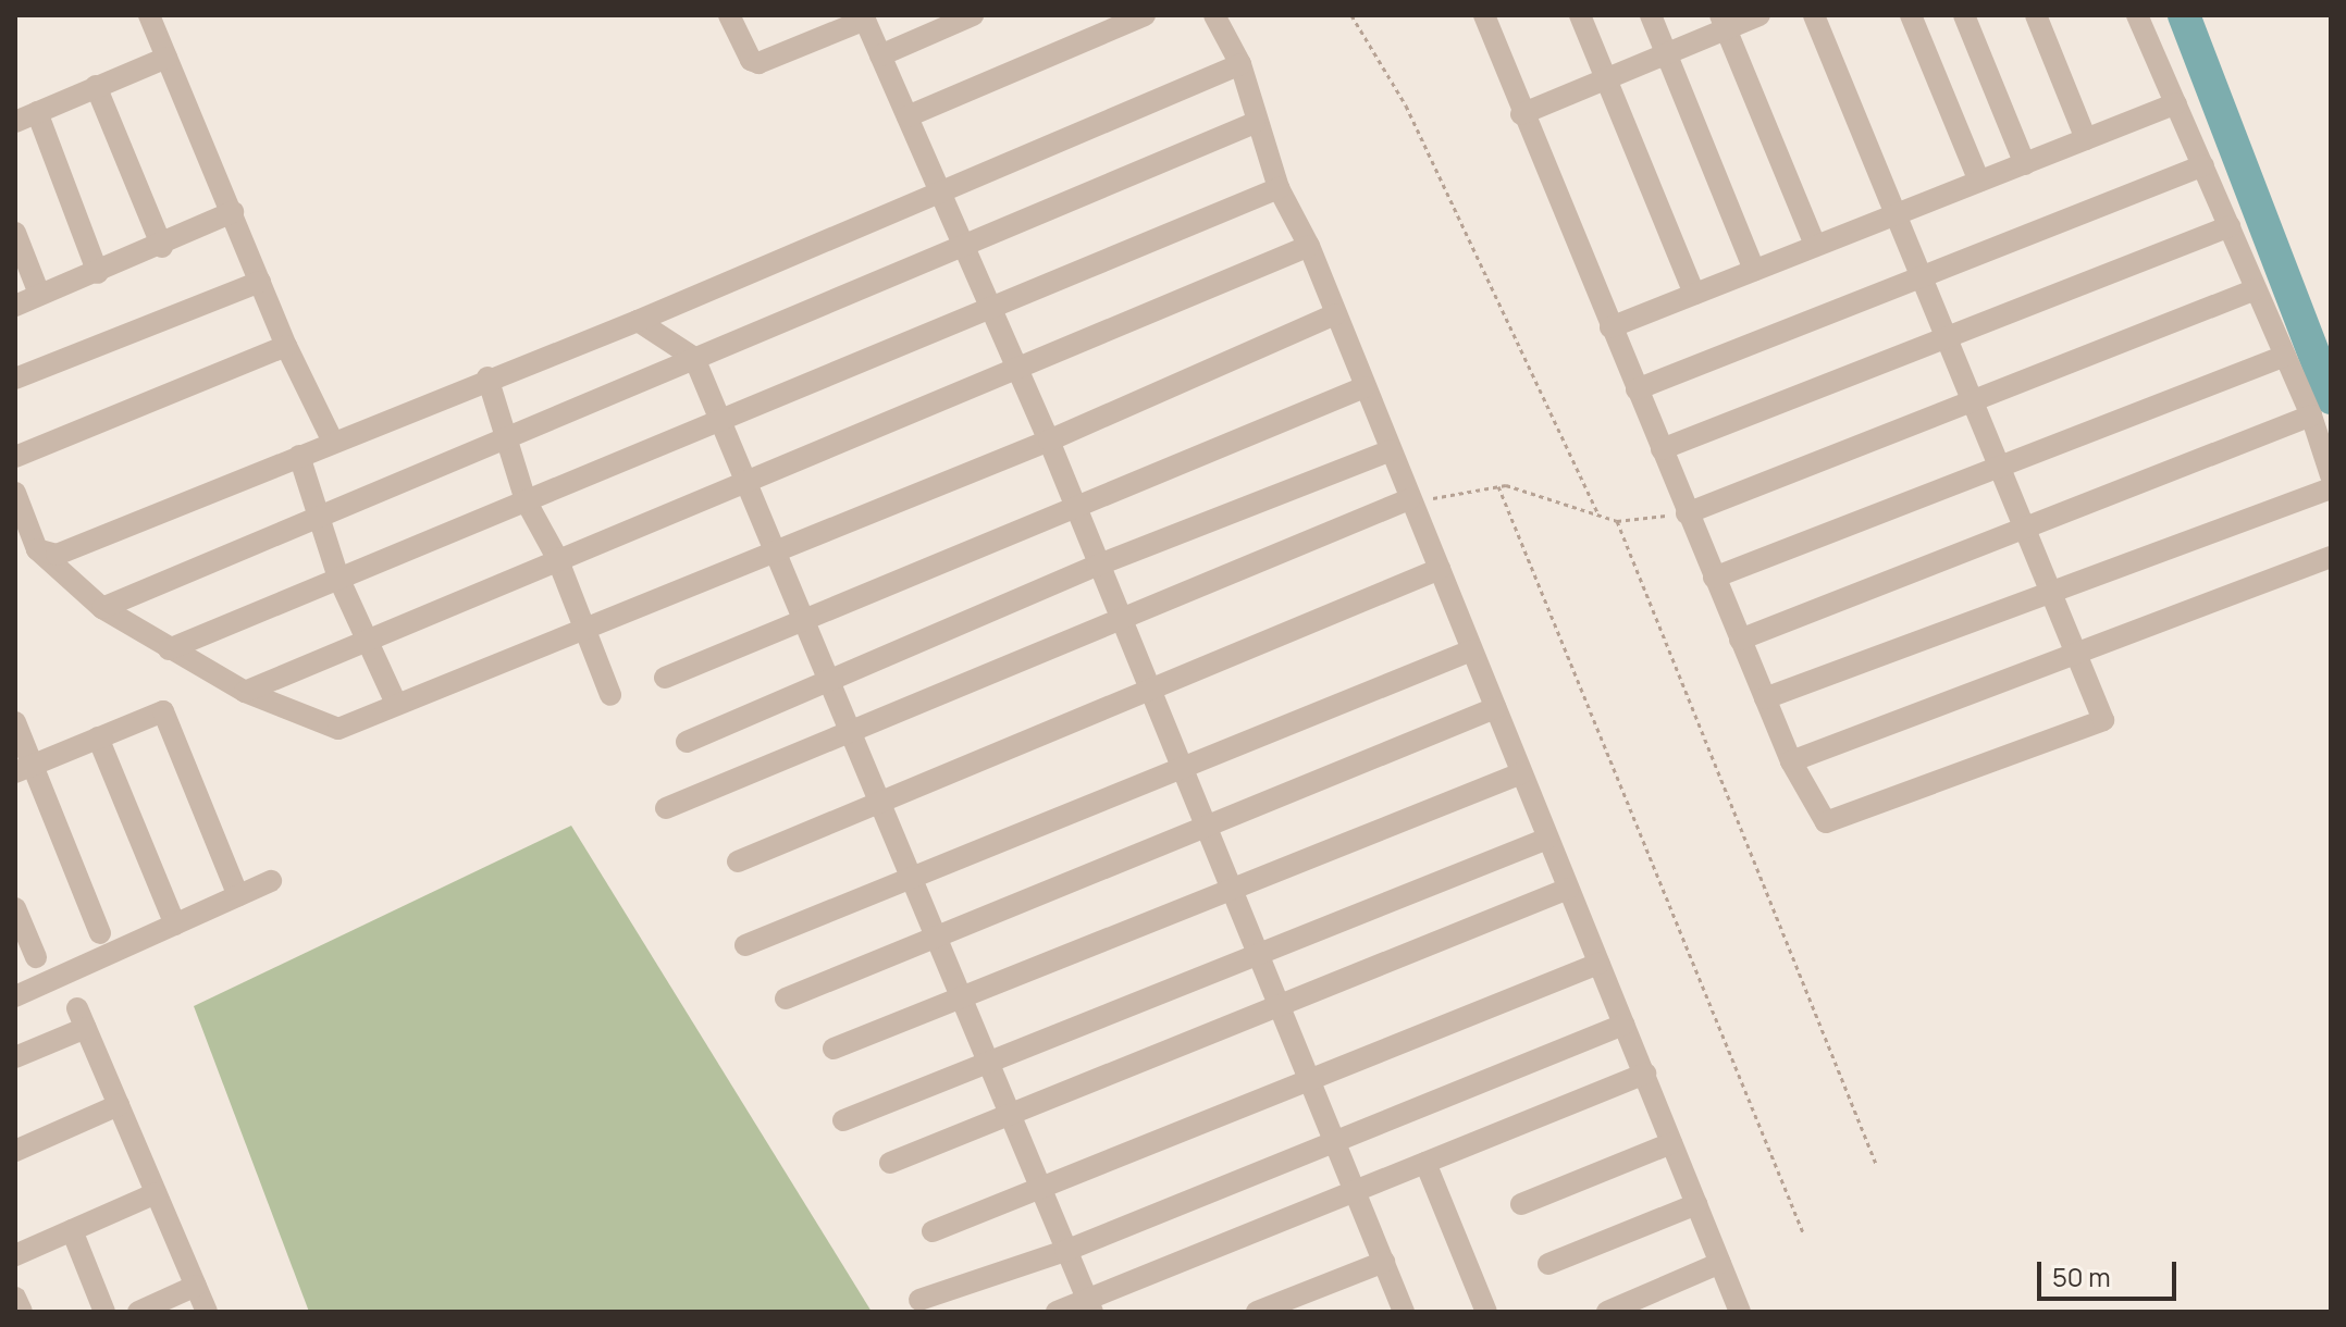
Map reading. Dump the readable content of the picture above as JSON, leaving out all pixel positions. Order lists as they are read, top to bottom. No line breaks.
{"scale_bar":"50 m"}
